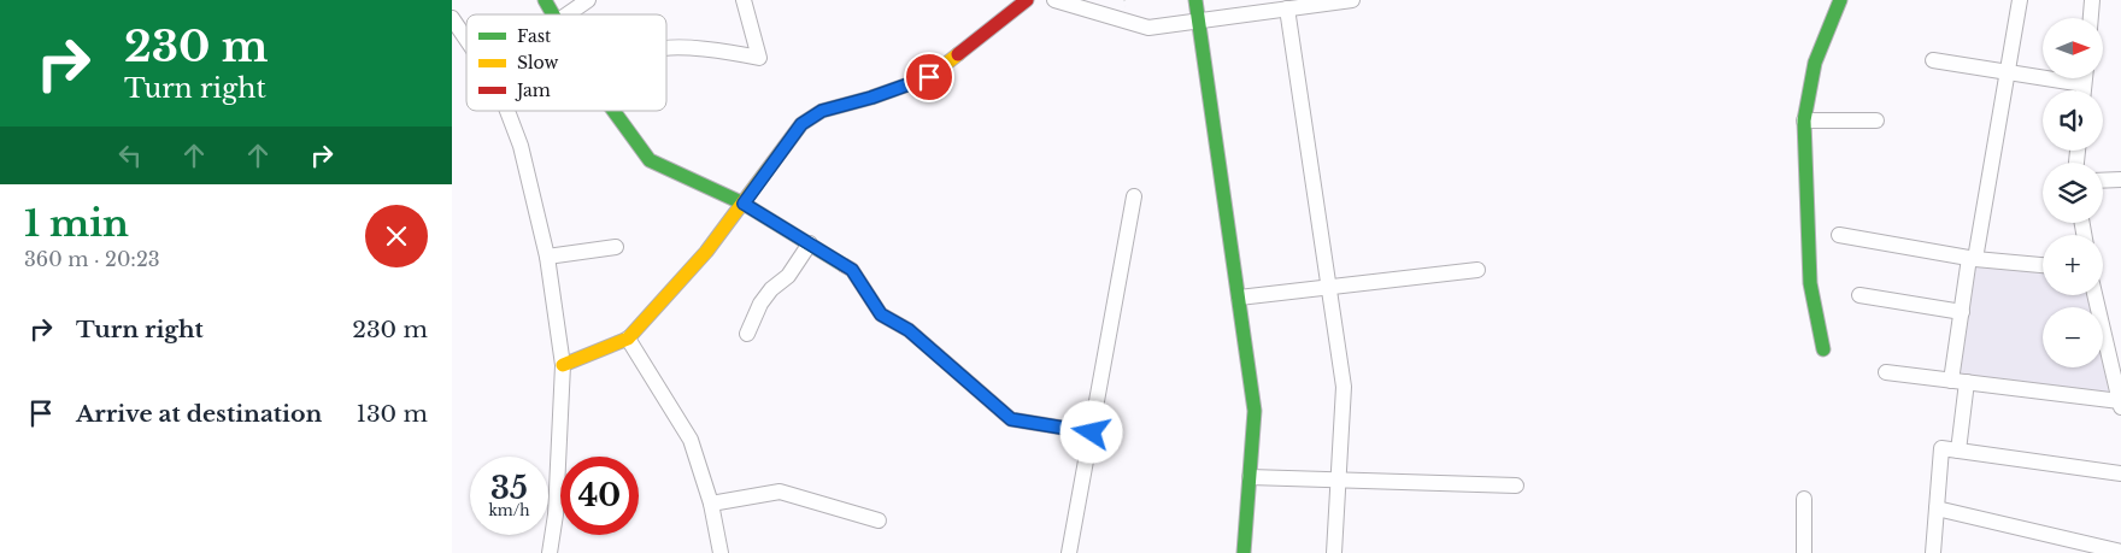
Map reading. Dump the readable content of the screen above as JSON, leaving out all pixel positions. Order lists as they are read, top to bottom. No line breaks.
{"legend":["Fast","Slow","Jam"],"north":"right","page":{"turn":["230 m","Turn right"],"map_buttons":["+","−"],"heading":["1 min","360 m · 20:23"],"list":[{"name":"Turn right","value":"230 m"},{"name":"Arrive at destination","value":"130 m"}],"speed":"35 km/h","limit":"40"}}
